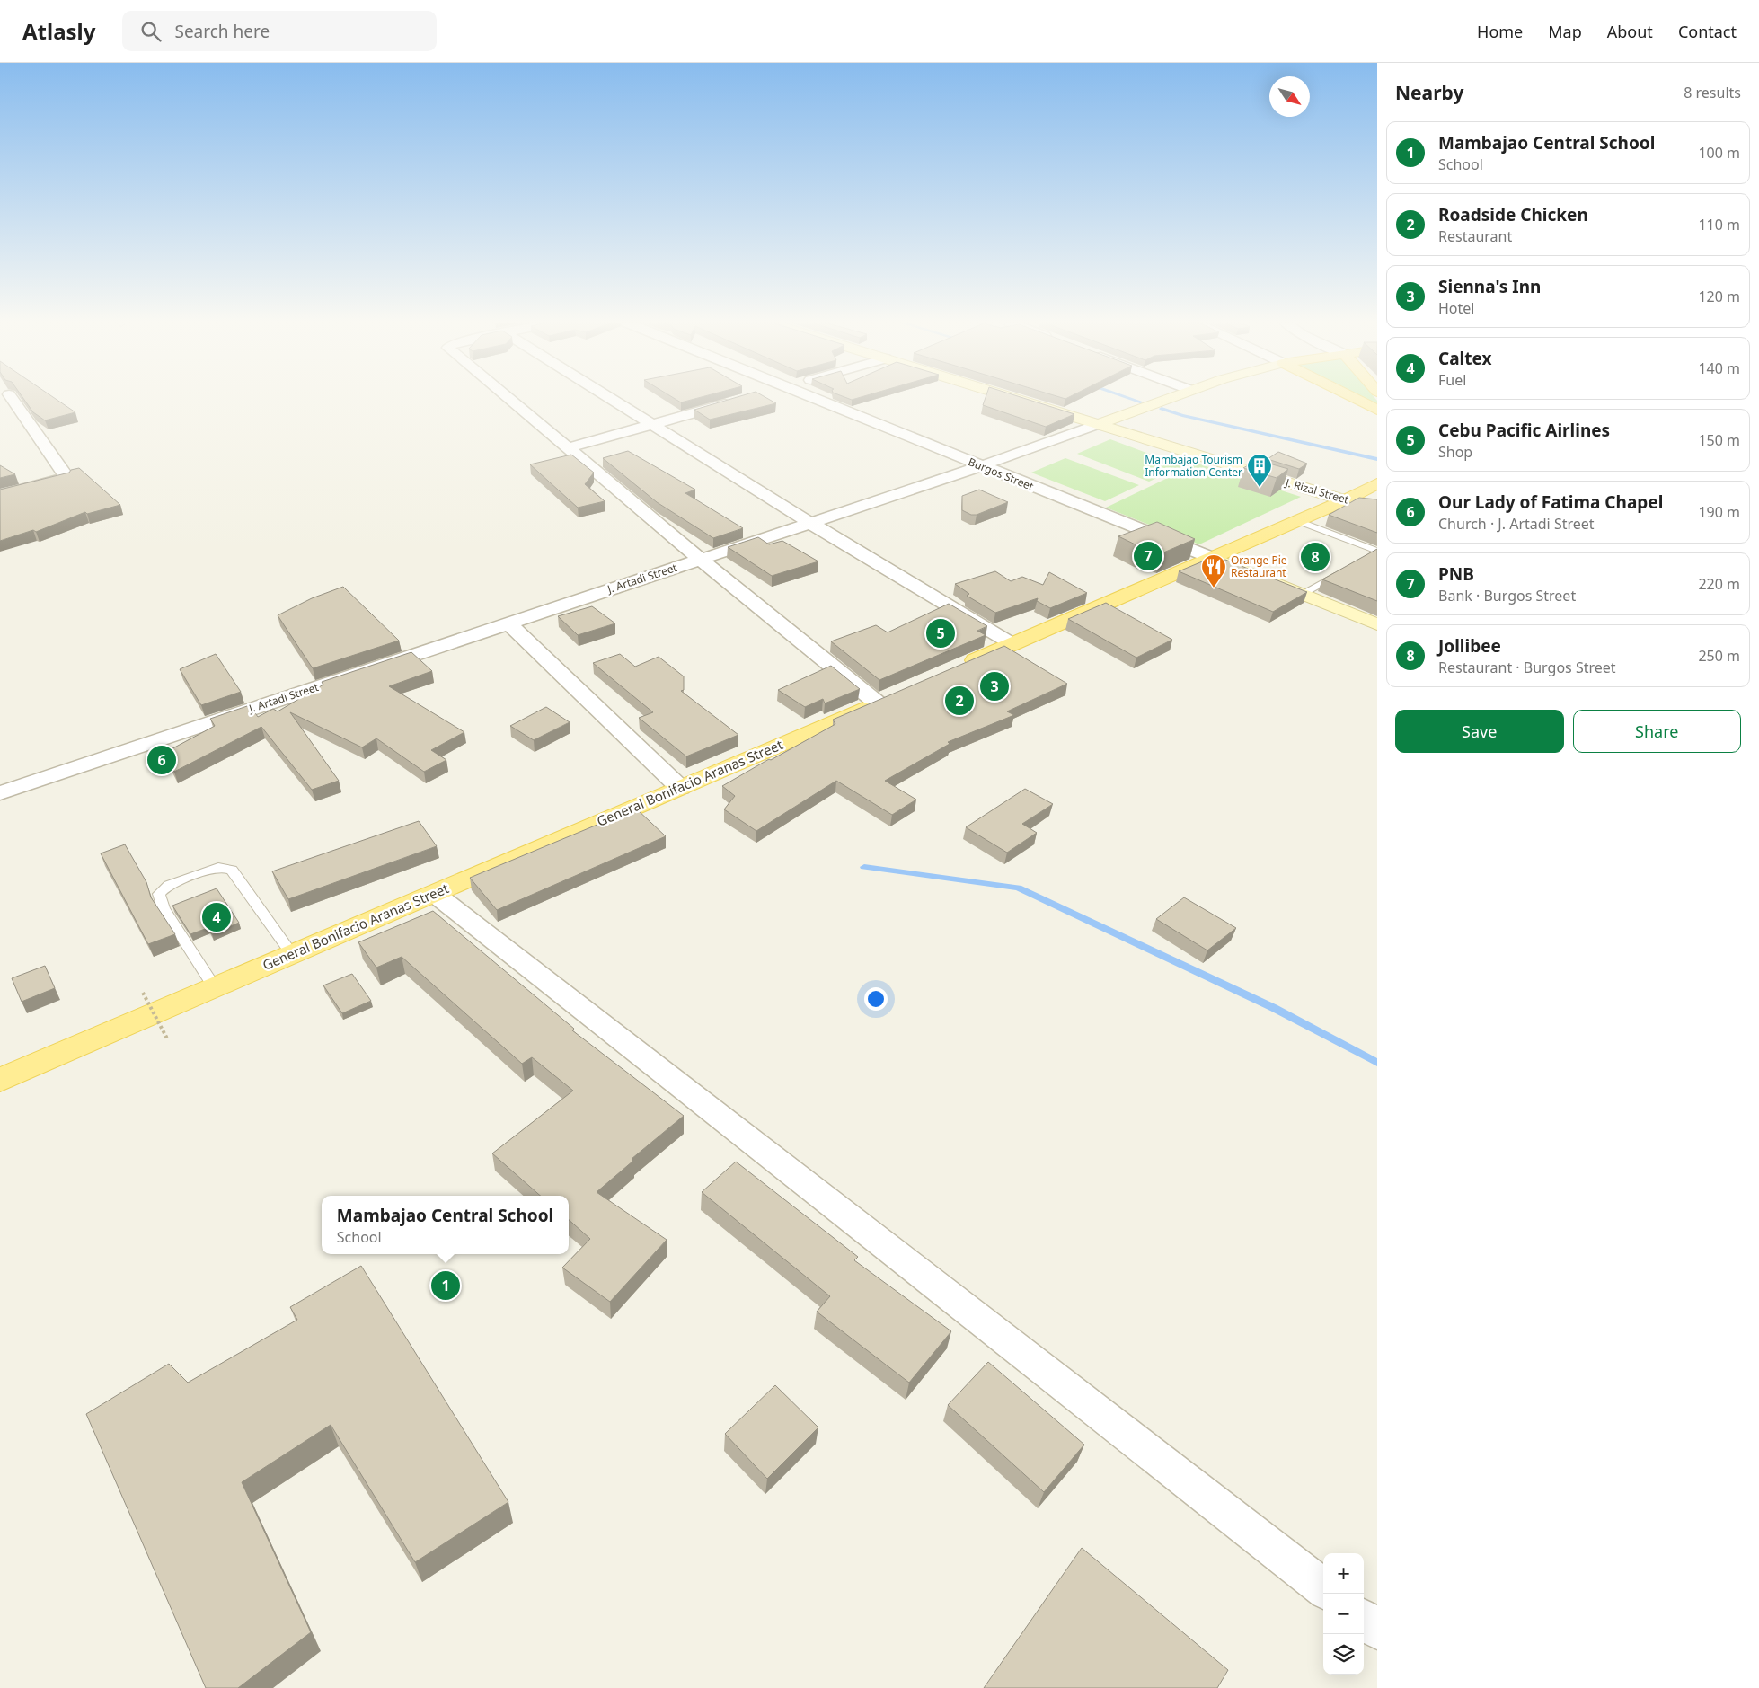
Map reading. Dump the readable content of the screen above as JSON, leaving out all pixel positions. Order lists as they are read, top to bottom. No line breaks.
{"streets":{"main road":["Burgos Street","J. Rizal Street","J. Artadi Street","General Bonifacio Aranas Street"]},"crossings":[["Burgos Street","J. Artadi Street"],["J. Rizal Street","J. Artadi Street"]],"places":{"building":["Mambajao Tourism Information Center"],"restaurant":["Orange Pie Restaurant"]},"north":"bottom right","page":{"header":"Atlasly","search":"Search here","nav":["Home","Map","About","Contact"],"heading":["Nearby","8 results"],"list":[{"mark":"1","name":"Mambajao Central School","note":"School","value":"100 m"},{"mark":"2","name":"Roadside Chicken","note":"Restaurant","value":"110 m"},{"mark":"3","name":"Sienna's Inn","note":"Hotel","value":"120 m"},{"mark":"4","name":"Caltex","note":"Fuel","value":"140 m"},{"mark":"5","name":"Cebu Pacific Airlines","note":"Shop","value":"150 m"},{"mark":"6","name":"Our Lady of Fatima Chapel","note":"Church · J. Artadi Street","value":"190 m"},{"mark":"7","name":"PNB","note":"Bank · Burgos Street","value":"220 m"},{"mark":"8","name":"Jollibee","note":"Restaurant · Burgos Street","value":"250 m"}],"pins":["7","8","5","3","2","6","4","1"],"buttons":["Save","Share"],"popup":["Mambajao Central School","School"],"map_buttons":["+","−"]}}
